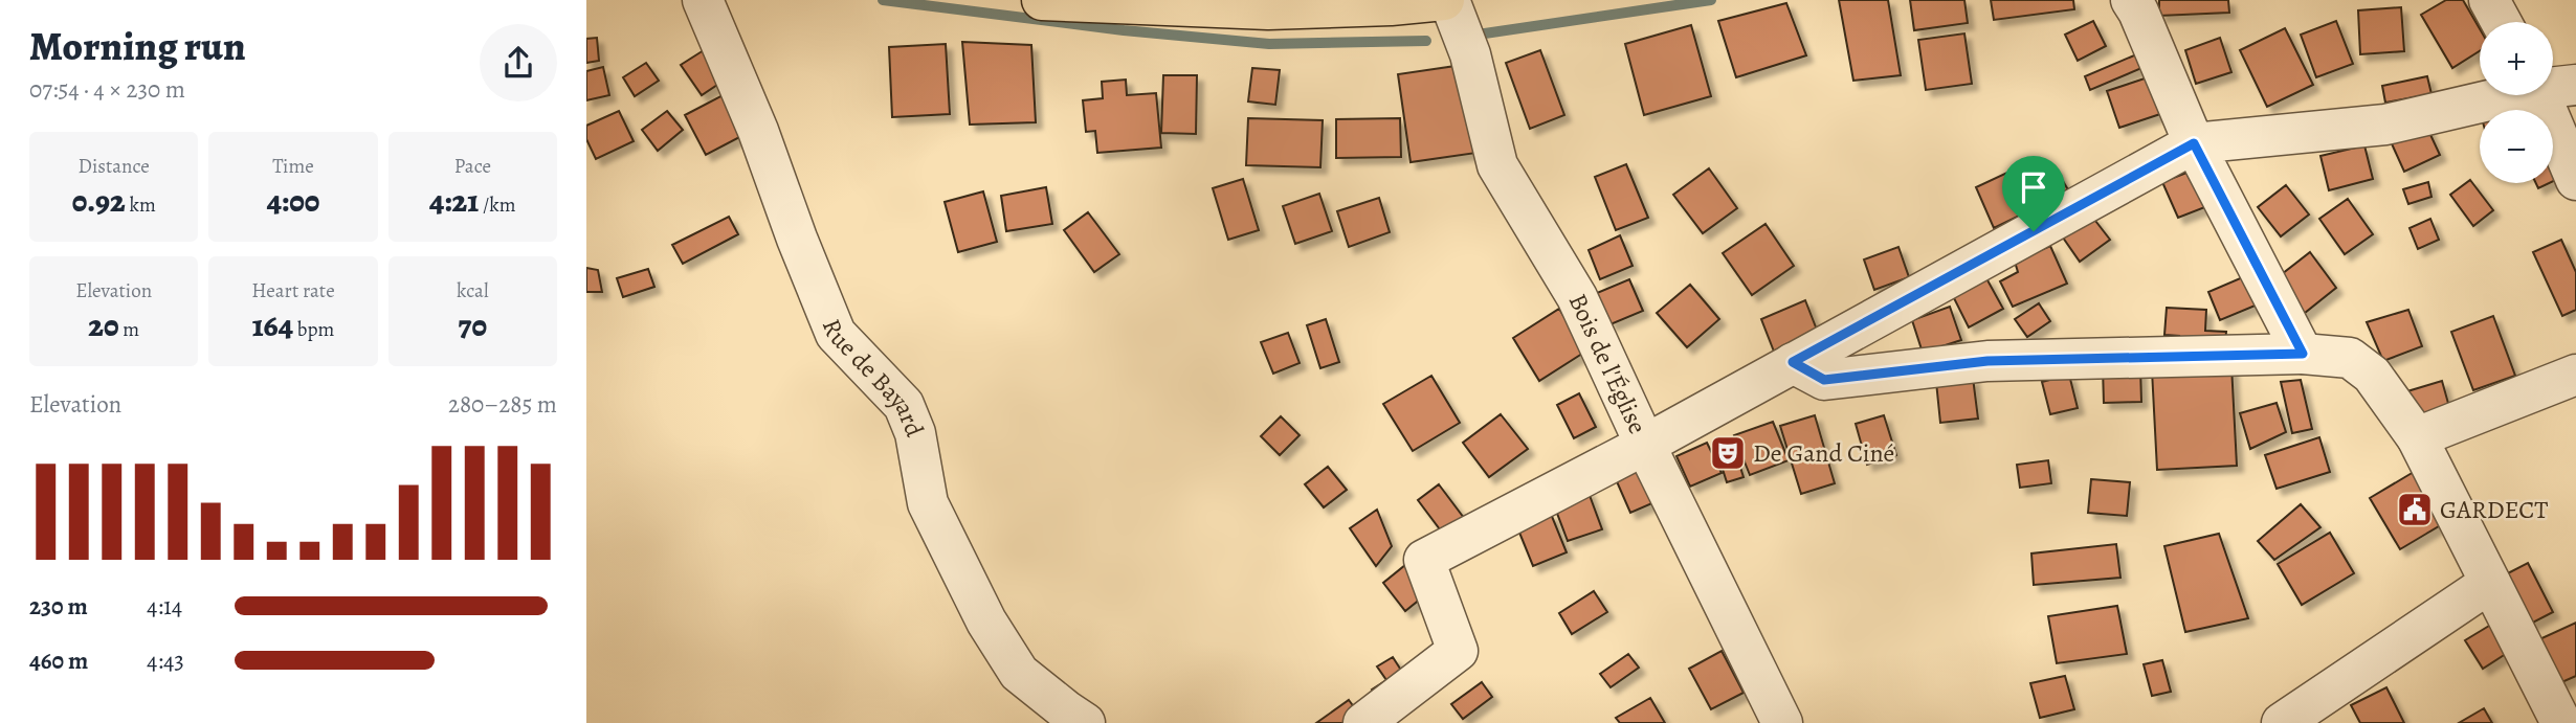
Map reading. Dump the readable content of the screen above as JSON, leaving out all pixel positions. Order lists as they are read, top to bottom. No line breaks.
{"streets":{"street":["Bois de l'Église","Rue de Bayard"]},"places":{"theatre":["De Gand Ciné"],"public building":["GARDECT"]},"page":{"heading":["Morning run","07:54 · 4 × 230 m"],"map_buttons":["+","−"],"stats":[["Distance","0.92 km"],["Time","4:00"],["Pace","4:21 /km"],["Elevation","20 m"],["Heart rate","164 bpm"],["kcal","70"]],"chart":["Elevation","280–285 m"],"list":[{"name":"230 m","note":"4:14"},{"name":"460 m","note":"4:43"}]}}
